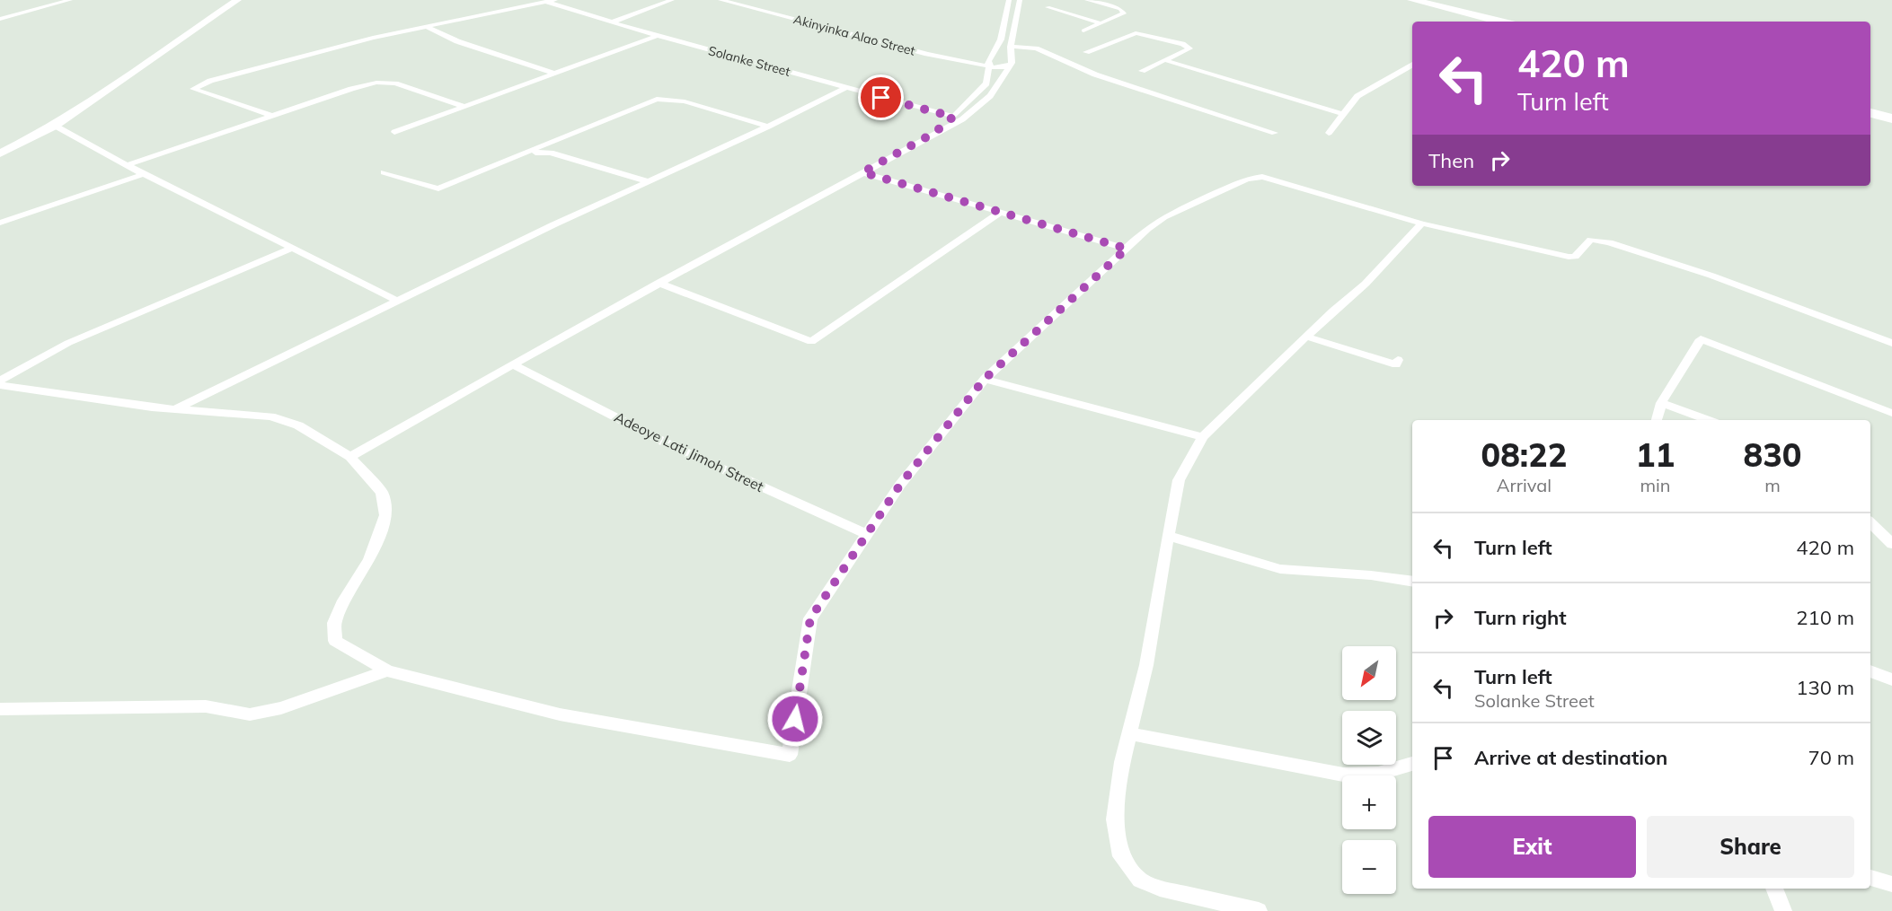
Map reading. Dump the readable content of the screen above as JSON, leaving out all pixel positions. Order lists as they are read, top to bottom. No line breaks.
{"streets":{"street":["Akinyinka Alao Street","Solanke Street","Adeoye Lati Jimoh Street"]},"north":"bottom left","page":{"turn":["420 m","Turn left"],"then":"Then","eta":["08:22","Arrival","11","min","830","m"],"list":[{"name":"Turn left","value":"420 m"},{"name":"Turn right","value":"210 m"},{"name":"Turn left","note":"Solanke Street","value":"130 m"},{"name":"Arrive at destination","value":"70 m"}],"map_buttons":["+","−"],"buttons":["Exit","Share"]}}
